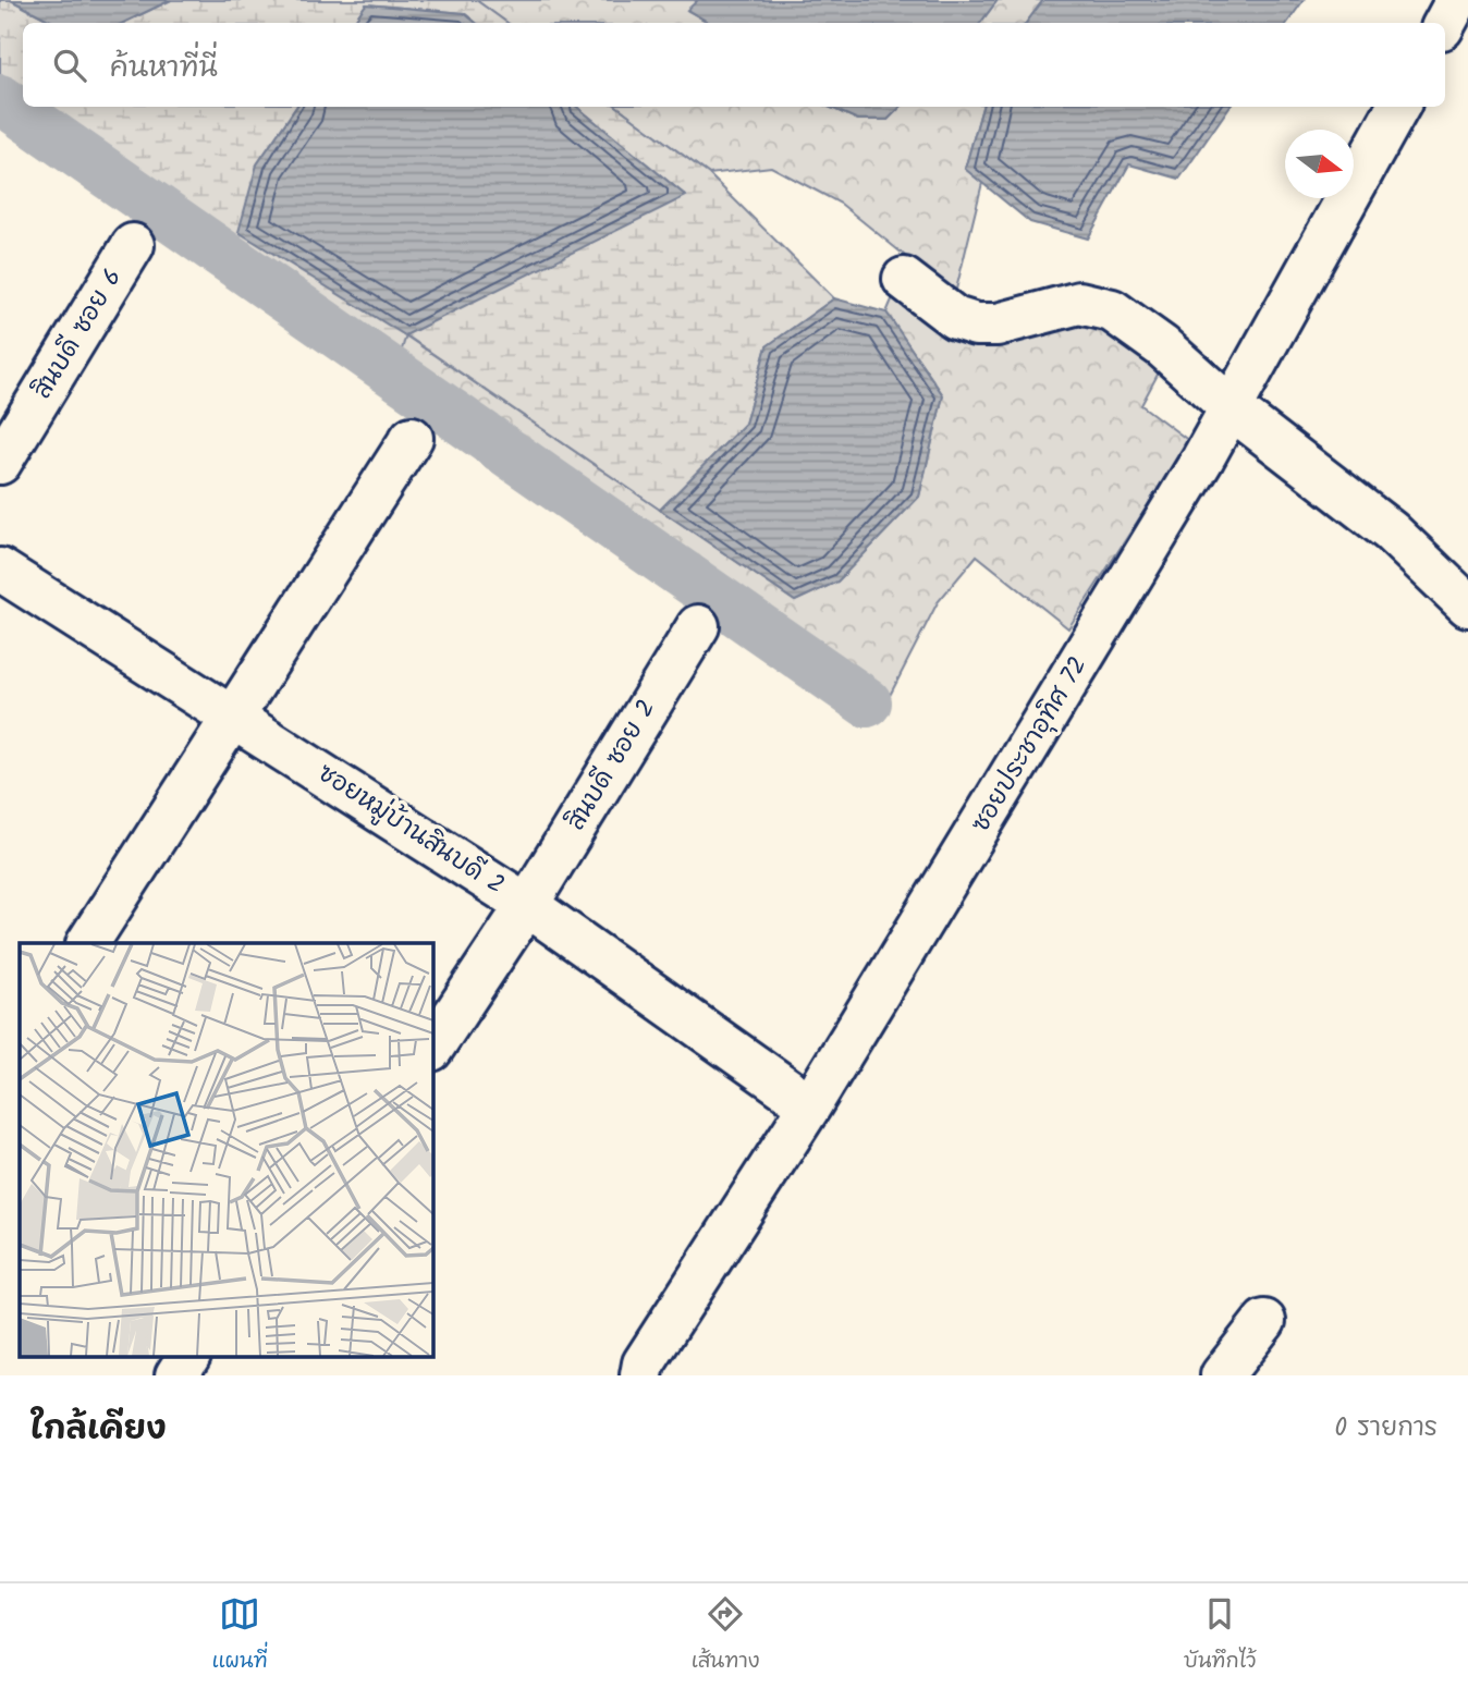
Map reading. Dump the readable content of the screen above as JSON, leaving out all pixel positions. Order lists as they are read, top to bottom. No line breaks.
{"streets":{"street":["สินบดี ซอย 6","ซอยประชาอุทิศ 72","สินบดี ซอย 2","ซอยหมู่บ้านสินบดี 2"]},"crossings":[["ซอยประชาอุทิศ 72","ซอยหมู่บ้านสินบดี 2"],["สินบดี ซอย 2","ซอยหมู่บ้านสินบดี 2"]],"north":"right","page":{"search":"ค้นหาที่นี่","heading":["ใกล้เคียง","0 รายการ"],"nav":["แผนที่","เส้นทาง","บันทึกไว้"]}}
